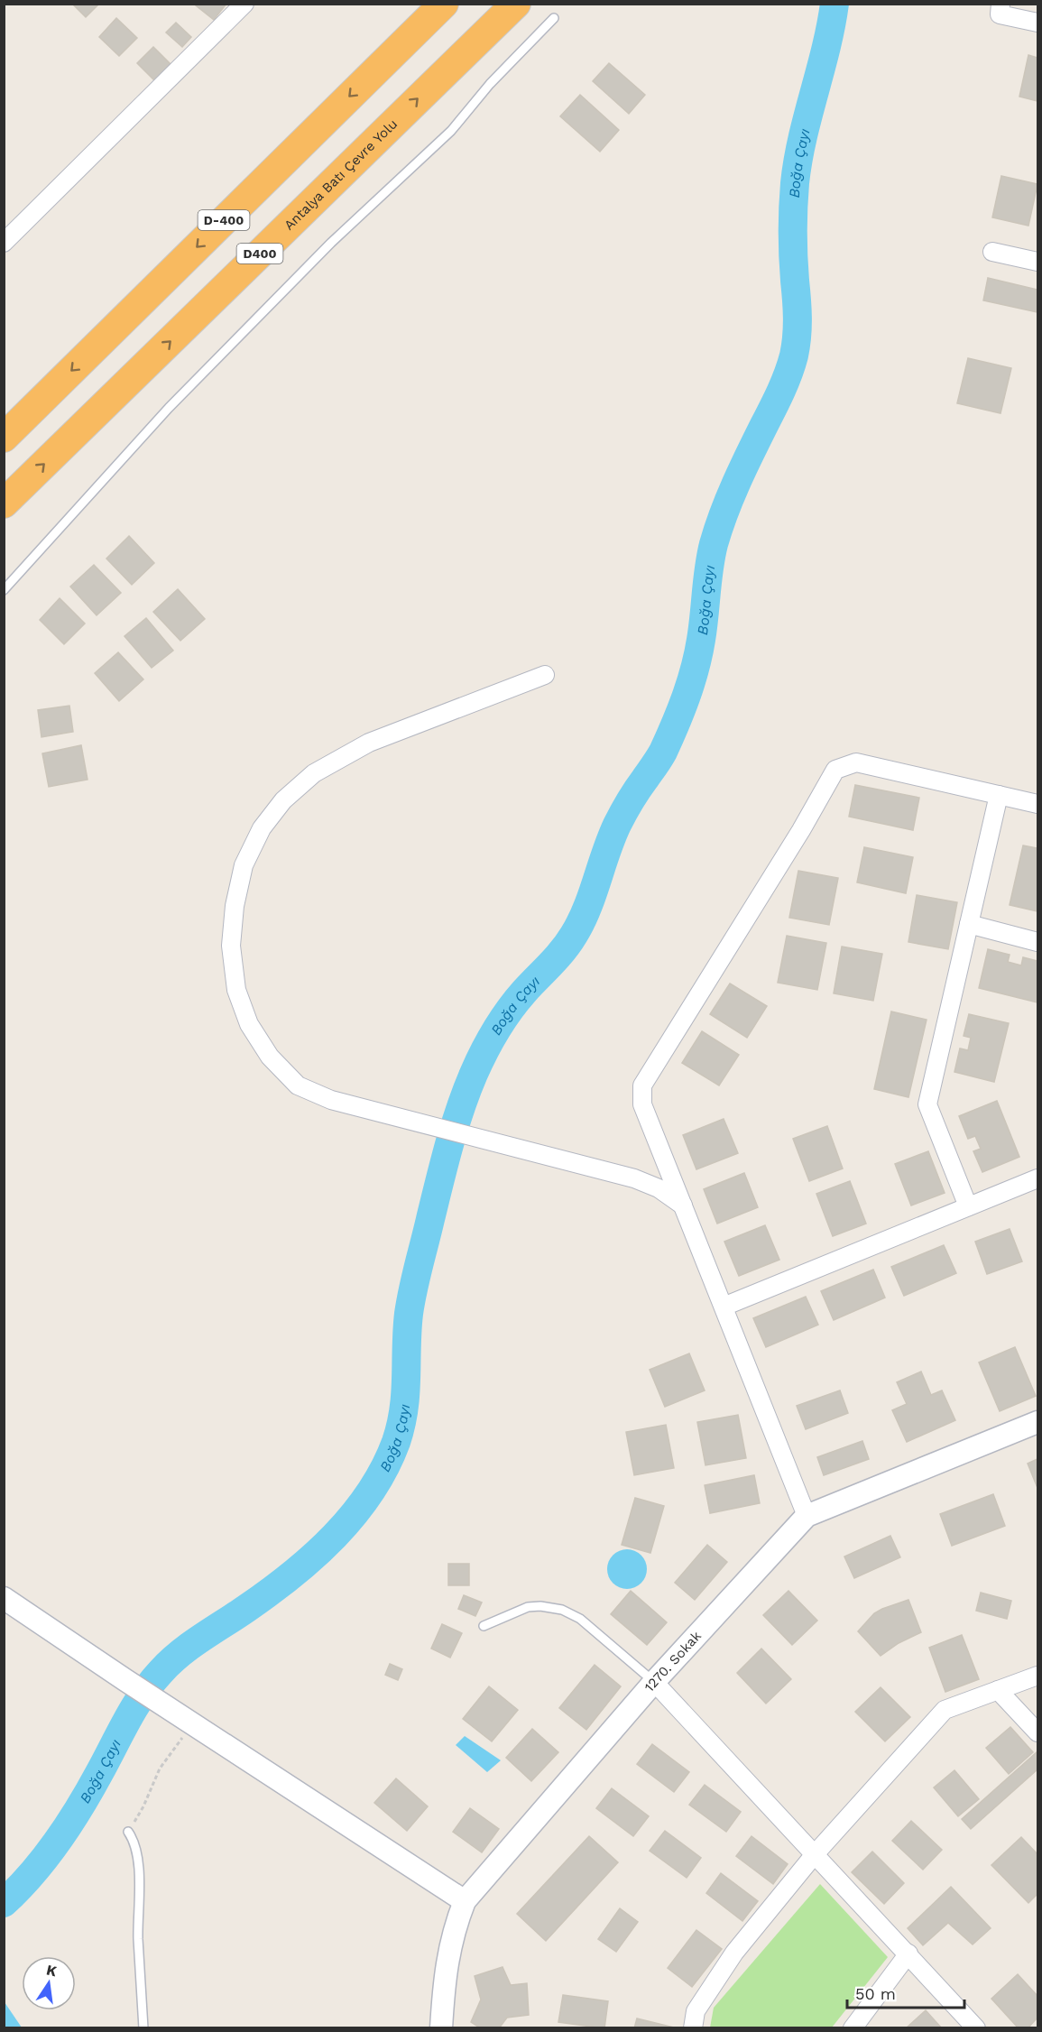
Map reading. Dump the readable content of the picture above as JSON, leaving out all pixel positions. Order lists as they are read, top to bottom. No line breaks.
{"streets":{"highway":["Antalya Batı Çevre Yolu","D-400","D400"],"street":["1270. Sokak"]},"water":["Boğa Çayı"],"scale_bar":"50 m","north":"top"}
